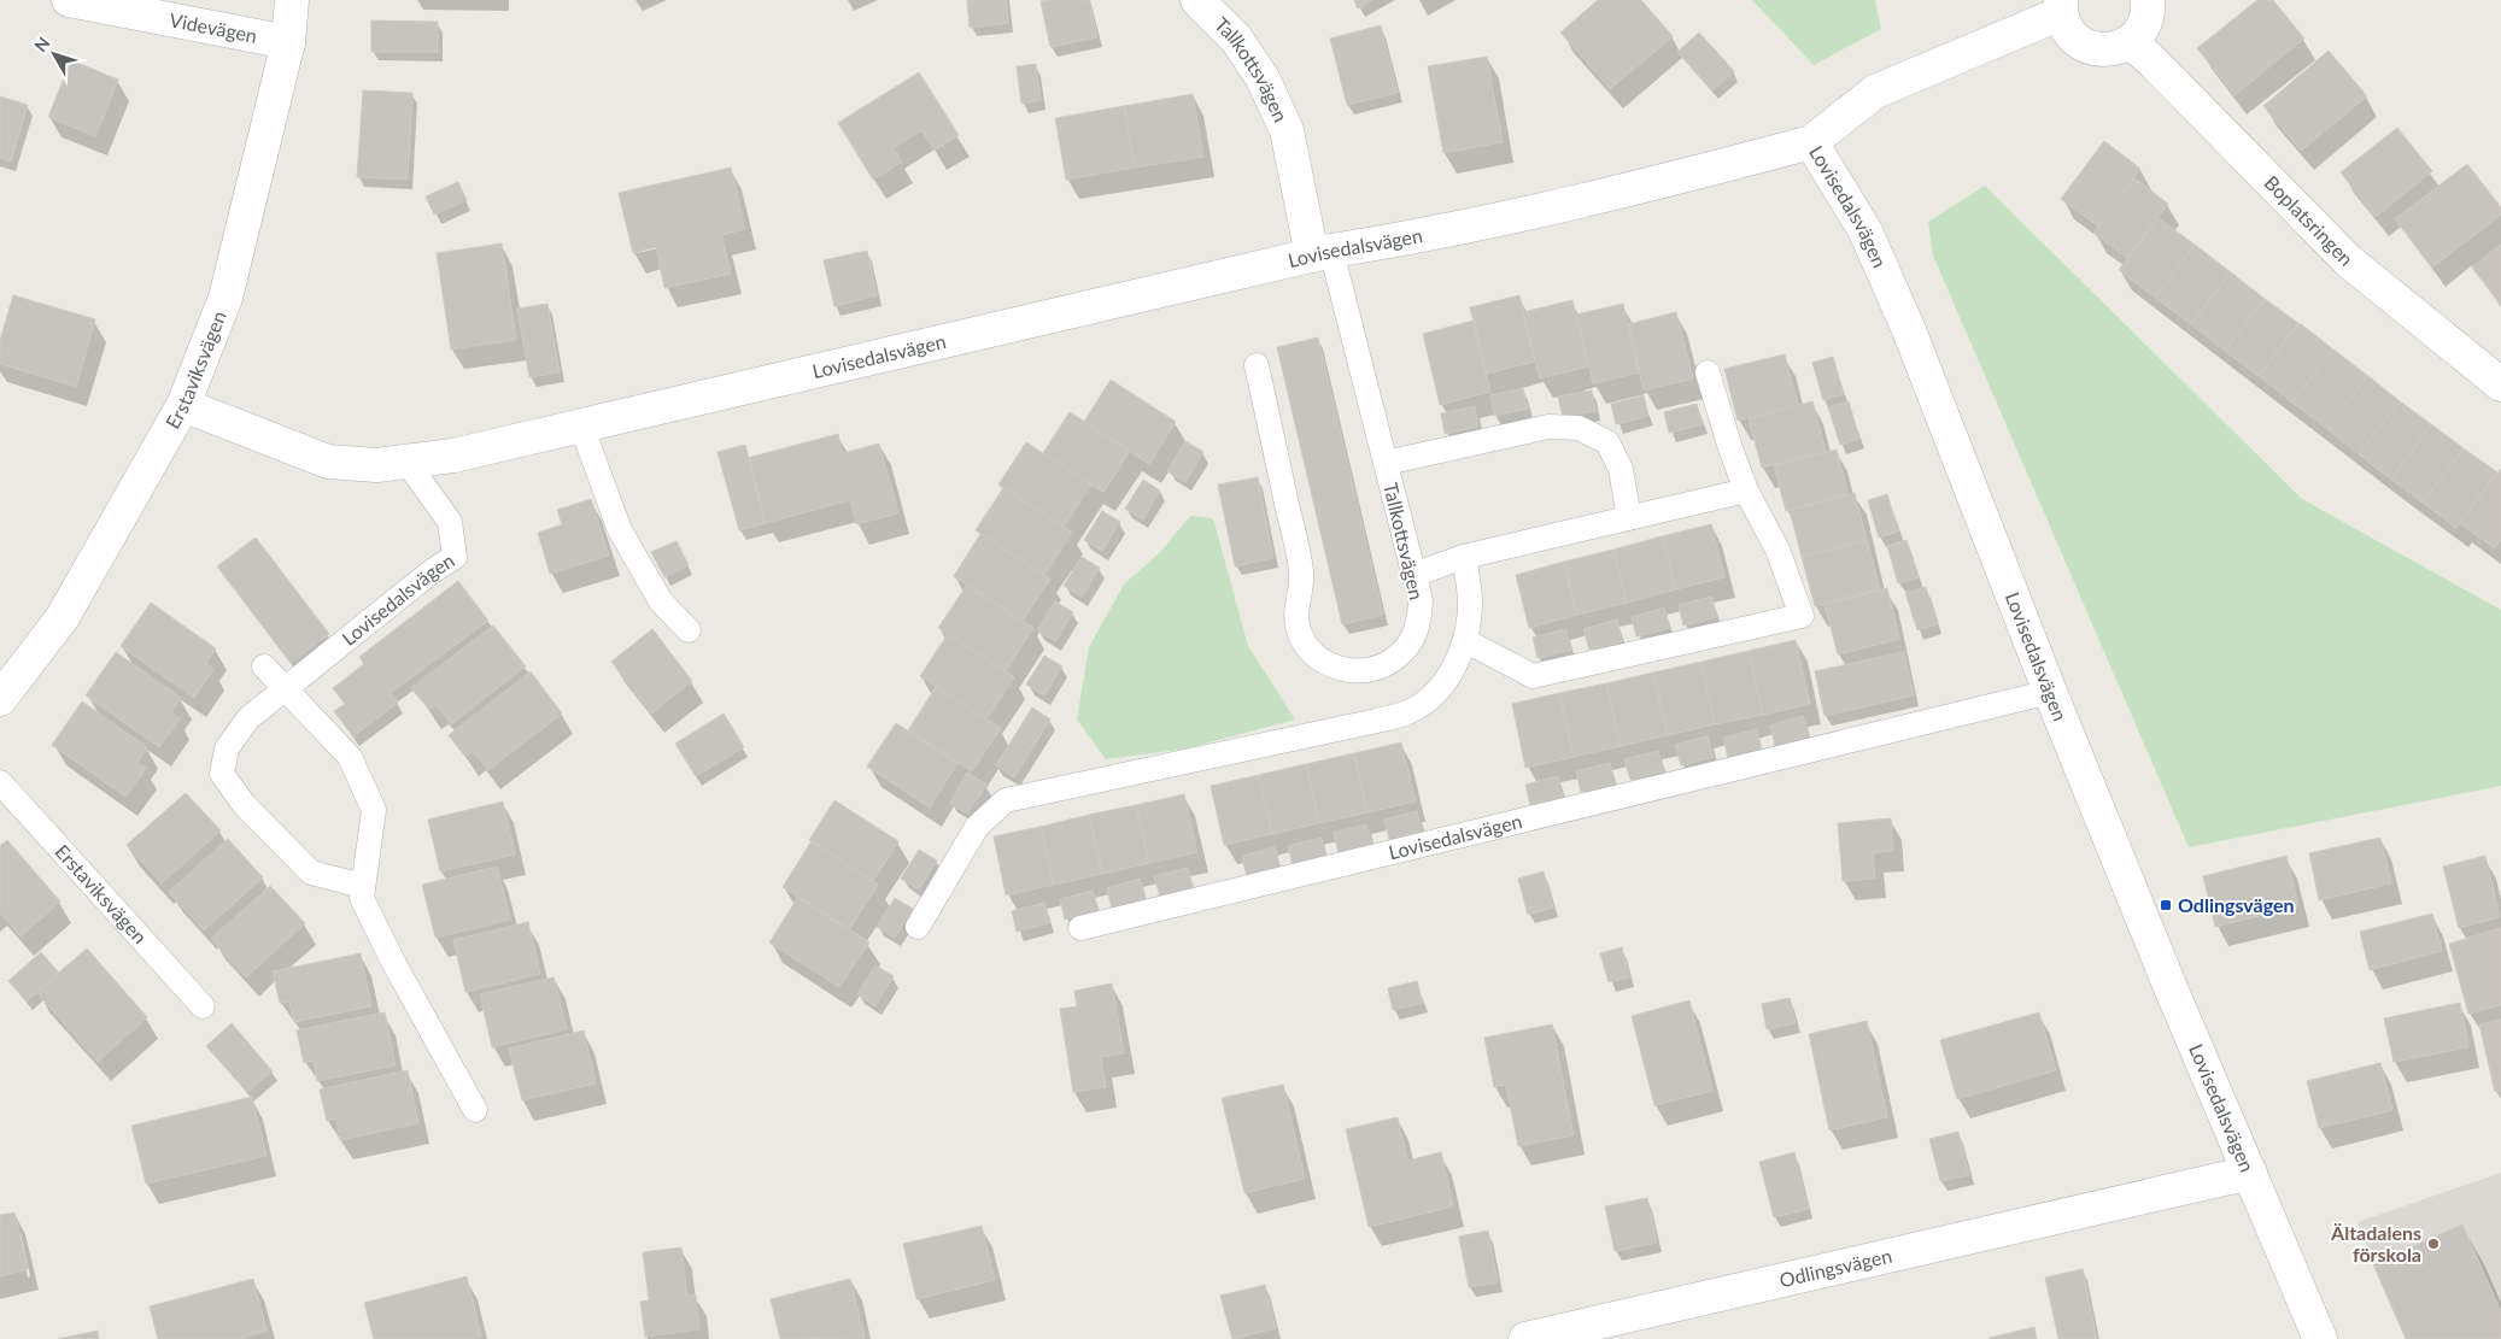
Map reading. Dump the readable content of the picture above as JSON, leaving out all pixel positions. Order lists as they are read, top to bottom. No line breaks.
{"streets":{"street":["Videvägen","Tallkottsvägen","Lovisedalsvägen","Boplatsringen","Erstaviksvägen","Odlingsvägen"]},"crossings":[["Videvägen","Erstaviksvägen"],["Tallkottsvägen","Lovisedalsvägen"],["Lovisedalsvägen","Erstaviksvägen"],["Lovisedalsvägen","Odlingsvägen"]],"places":{"transit":["Odlingsvägen"],"other":["Ältadalens förskola"]},"north":"top left"}
